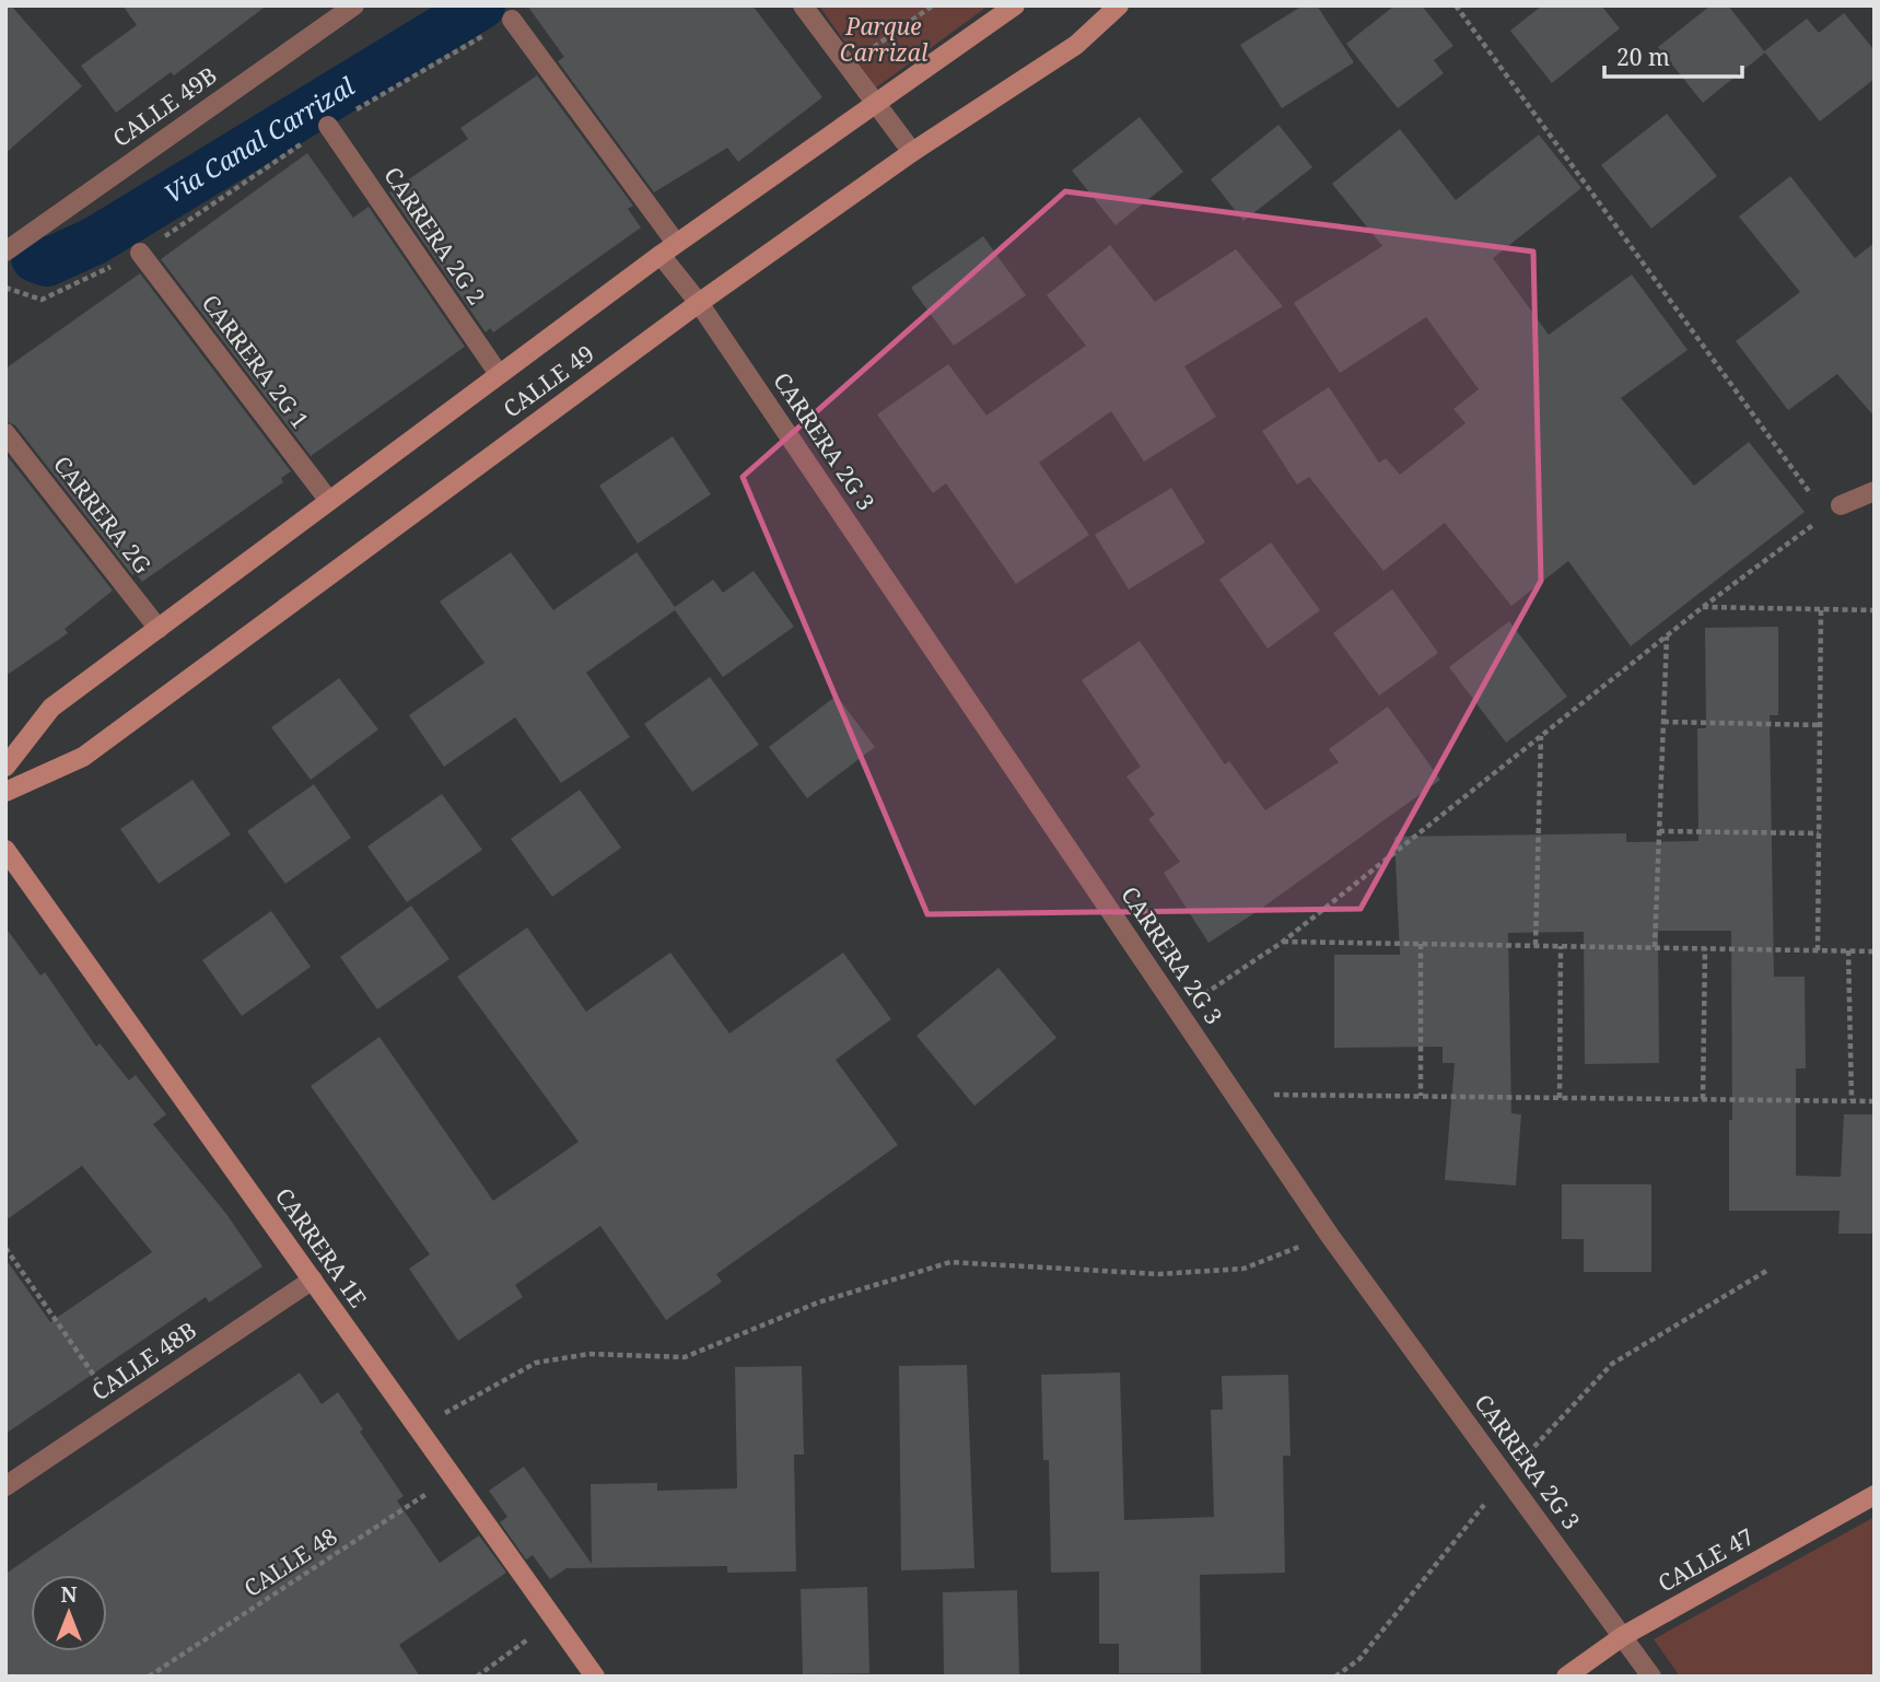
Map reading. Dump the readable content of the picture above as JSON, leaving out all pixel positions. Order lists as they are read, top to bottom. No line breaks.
{"streets":{"street":["CALLE 49B","CARRERA 2G 2","CARRERA 2G 1","CALLE 49","CARRERA 2G 3","CARRERA 2G","CARRERA 1E","CALLE 48B","CALLE 47"],"path":["CALLE 48"]},"crossings":[["CARRERA 2G 2","CALLE 49"],["CARRERA 2G 1","CALLE 49"],["CALLE 49","CARRERA 2G 3"],["CALLE 49","CARRERA 2G"],["CARRERA 2G 3","CALLE 47"],["CARRERA 1E","CALLE 48B"],["CARRERA 1E","CALLE 48"]],"water":["Via Canal Carrizal"],"parks":["Parque Carrizal"],"scale_bar":"20 m","north":"top"}
